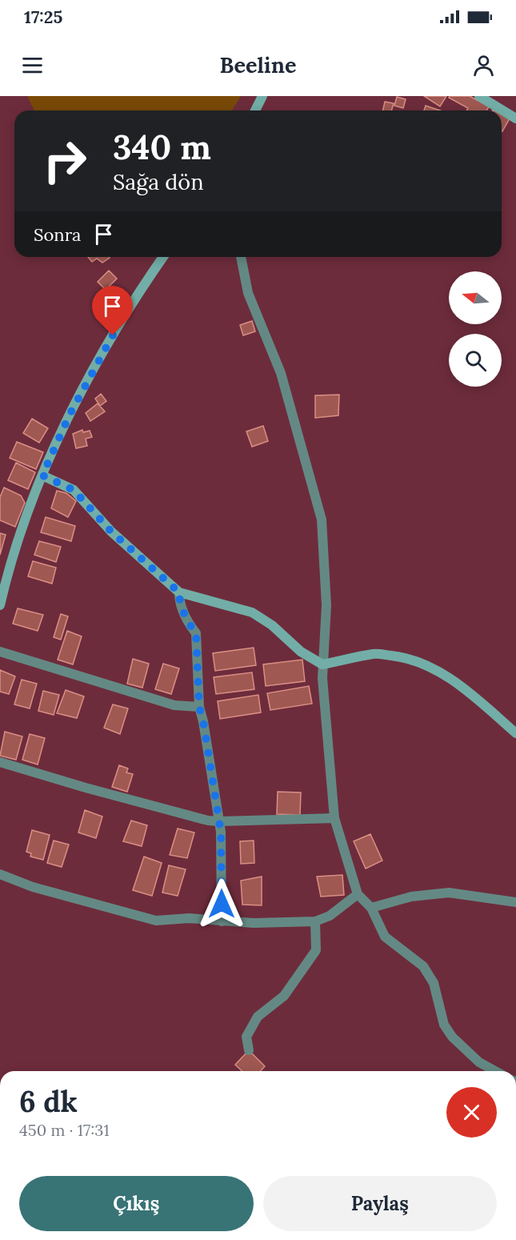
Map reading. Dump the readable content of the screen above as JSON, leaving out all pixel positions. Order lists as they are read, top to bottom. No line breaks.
{"north":"left","page":{"status":"17:25","header":"Beeline","turn":["340 m","Sağa dön"],"then":"Sonra","heading":["6 dk","450 m · 17:31"],"buttons":["Çıkış","Paylaş"]}}
